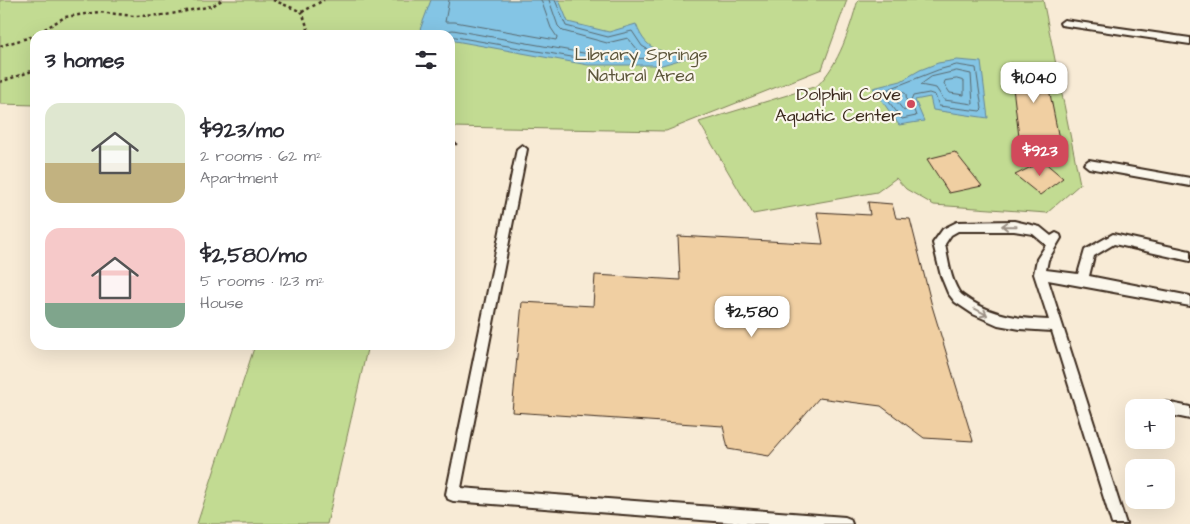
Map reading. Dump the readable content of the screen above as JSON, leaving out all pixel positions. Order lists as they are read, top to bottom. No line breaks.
{"parks":["Library Springs Natural Area"],"places":["Dolphin Cove Aquatic Center"],"page":{"heading":"3 homes","price":["$1,040","$923","$2,580"],"list":[{"name":"$923/mo","note":"2 rooms · 62 m² · Apartment"},{"name":"$2,580/mo","note":"5 rooms · 123 m² · House"}],"map_buttons":["+","−"]}}
